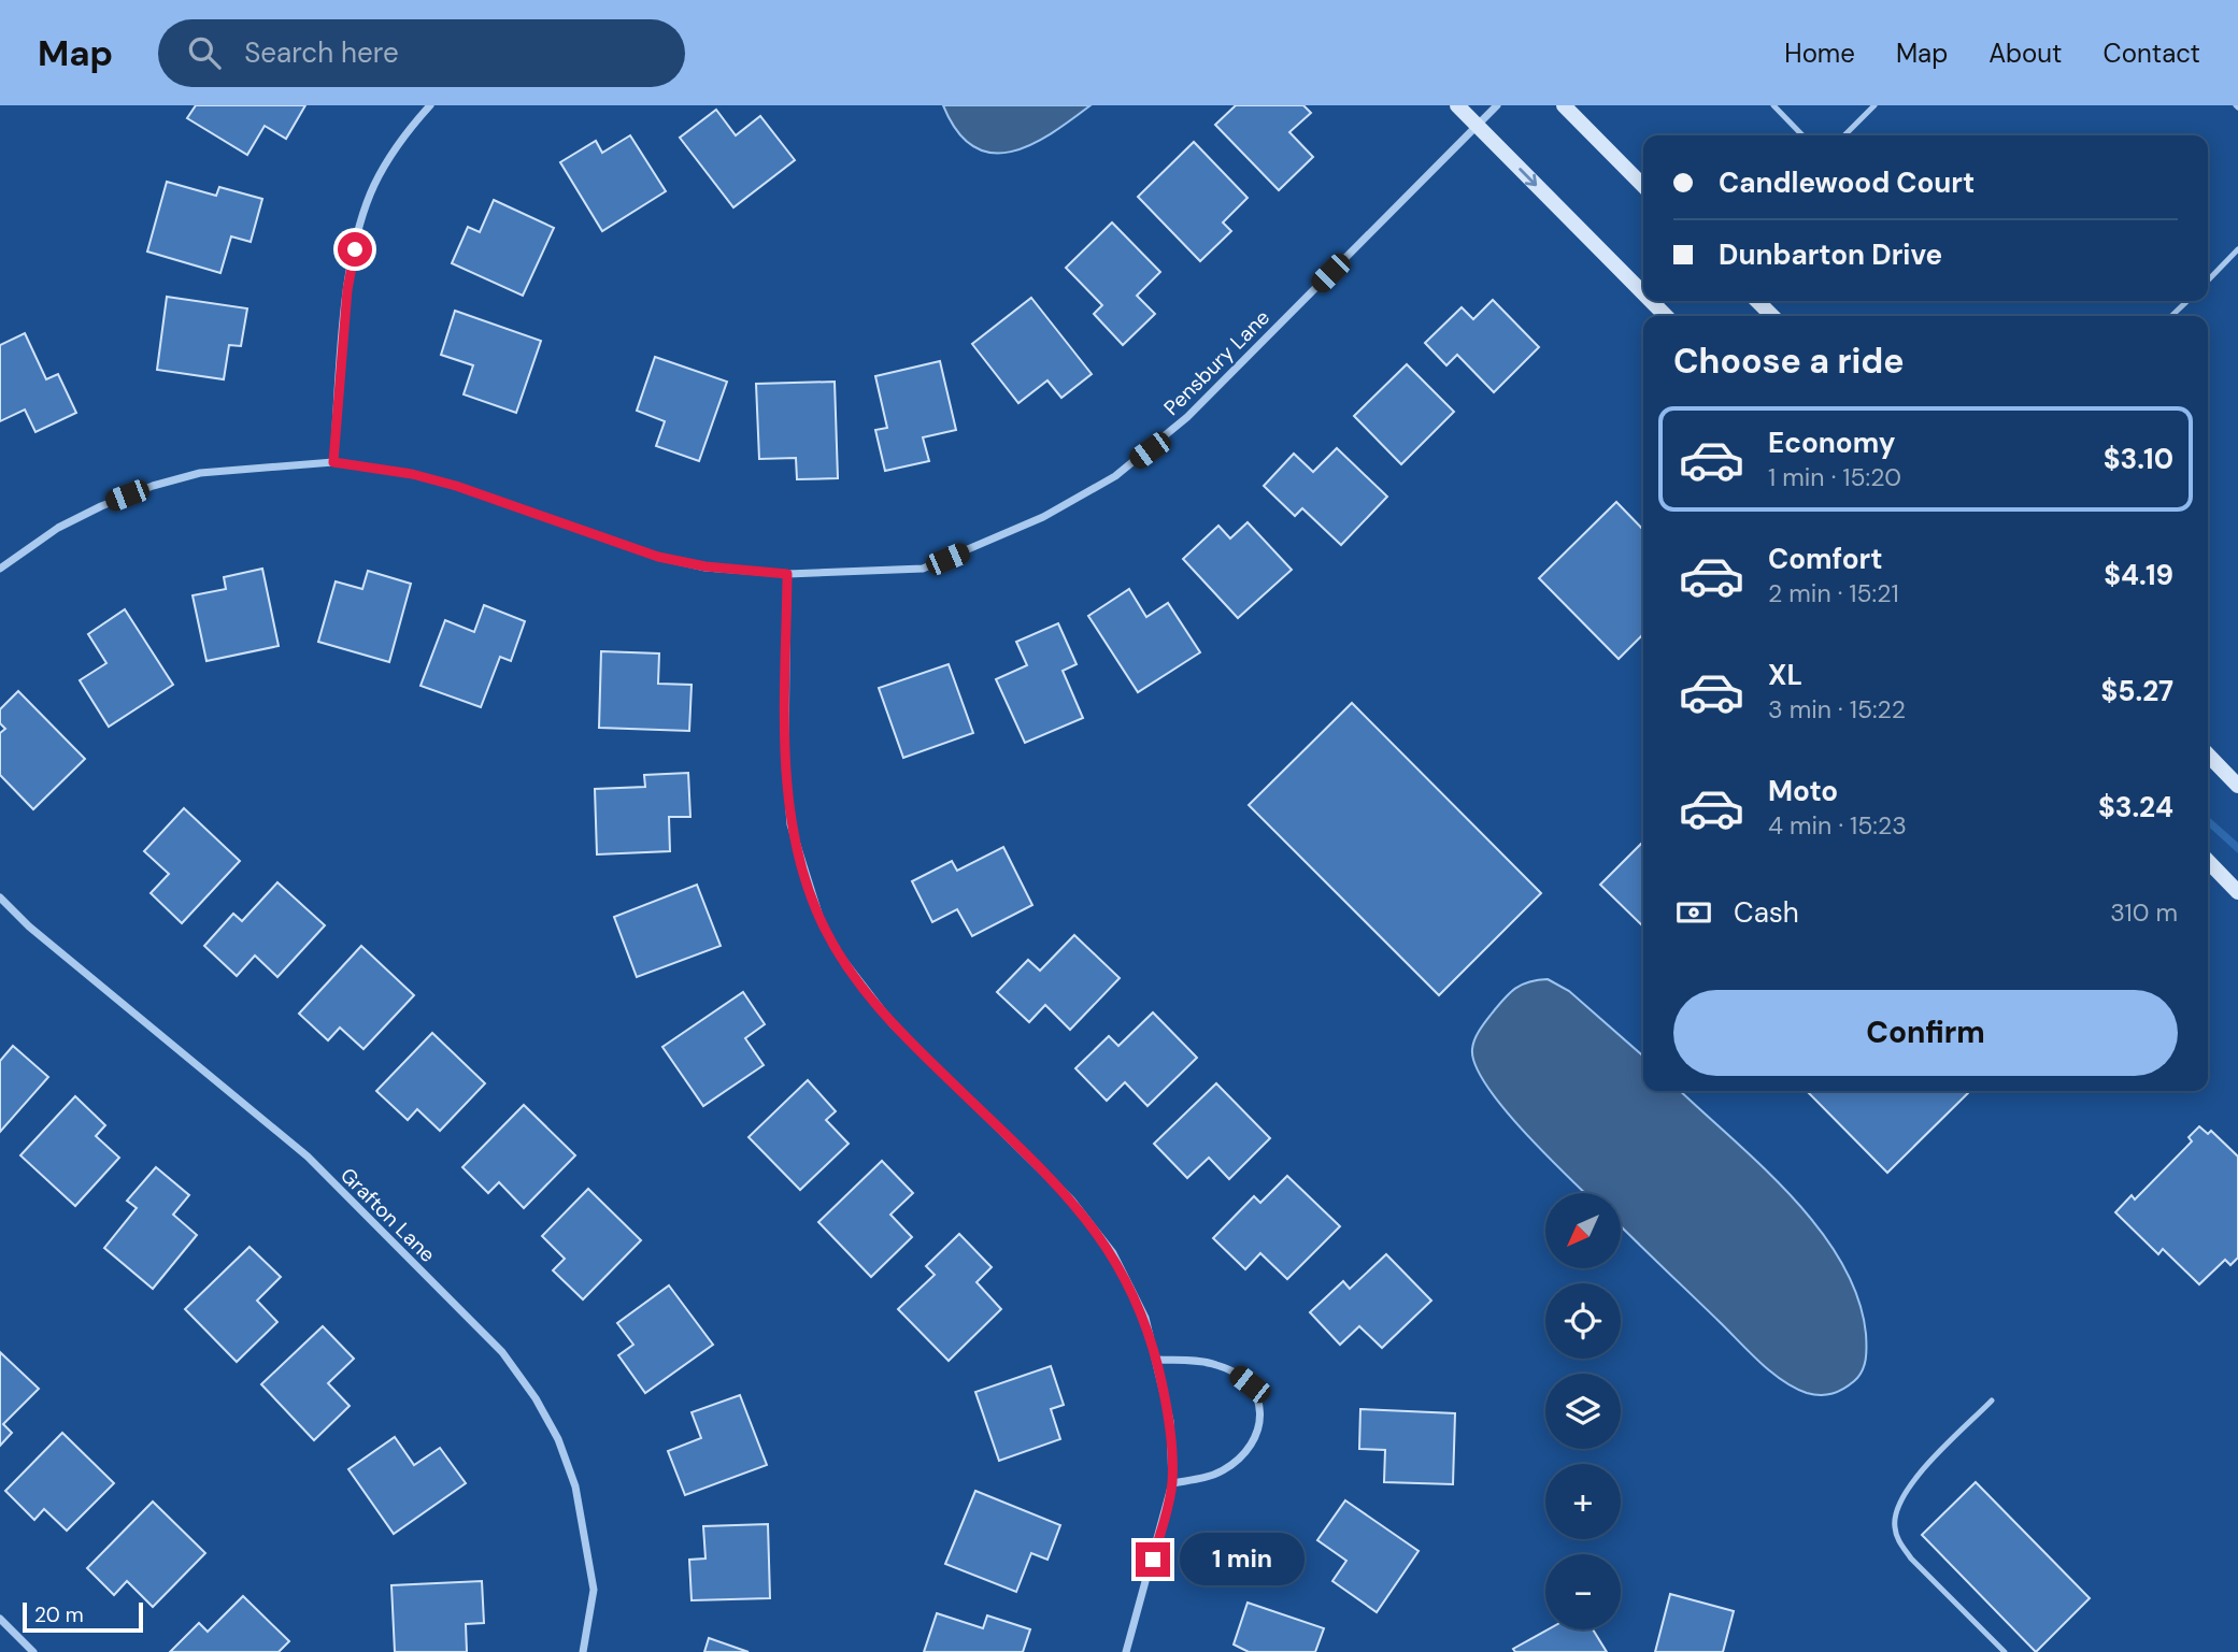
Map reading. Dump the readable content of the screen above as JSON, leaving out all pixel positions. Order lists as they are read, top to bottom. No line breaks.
{"streets":{"street":["Pensbury Lane","Grafton Lane"]},"scale_bar":"20 m","north":"bottom left","page":{"header":"Map","search":"Search here","nav":["Home","Map","About","Contact"],"banner":["Candlewood Court","Dunbarton Drive"],"heading":"Choose a ride","list":[{"name":"Economy","note":"1 min · 15:20","value":"$3.10"},{"name":"Comfort","note":"2 min · 15:21","value":"$4.19"},{"name":"XL","note":"3 min · 15:22","value":"$5.27"},{"name":"Moto","note":"4 min · 15:23","value":"$3.24"}],"pay":["Cash","310 m"],"buttons":"Confirm","map_buttons":["+","−"],"bubble":"1 min","scale":"20 m"}}
